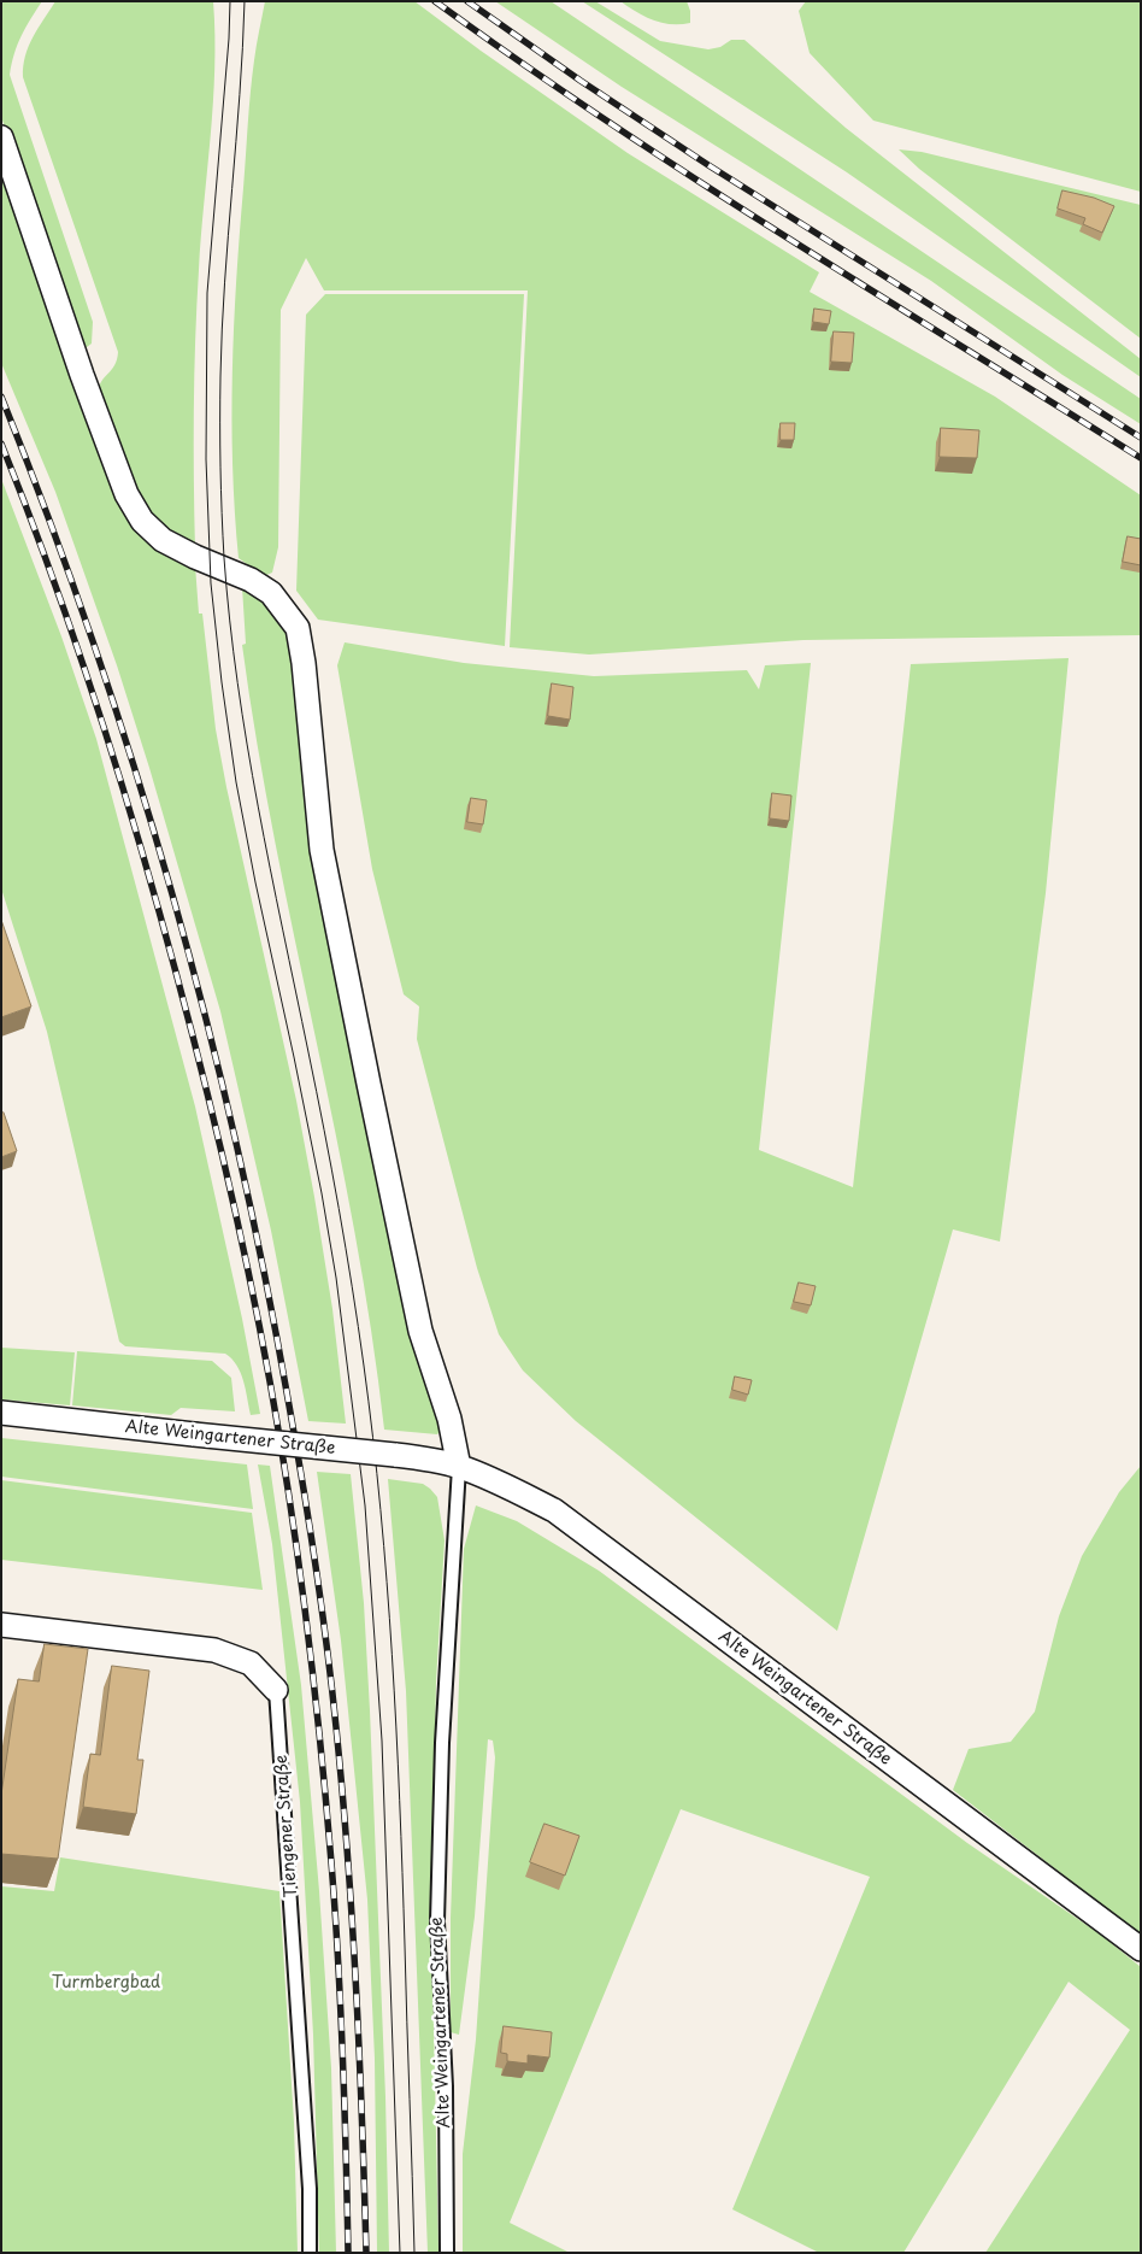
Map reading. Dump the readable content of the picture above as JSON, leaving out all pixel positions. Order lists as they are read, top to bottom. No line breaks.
{"streets":{"street":["Alte Weingartener Straße","Tiengener Straße"]},"parks":["Turmbergbad"]}
